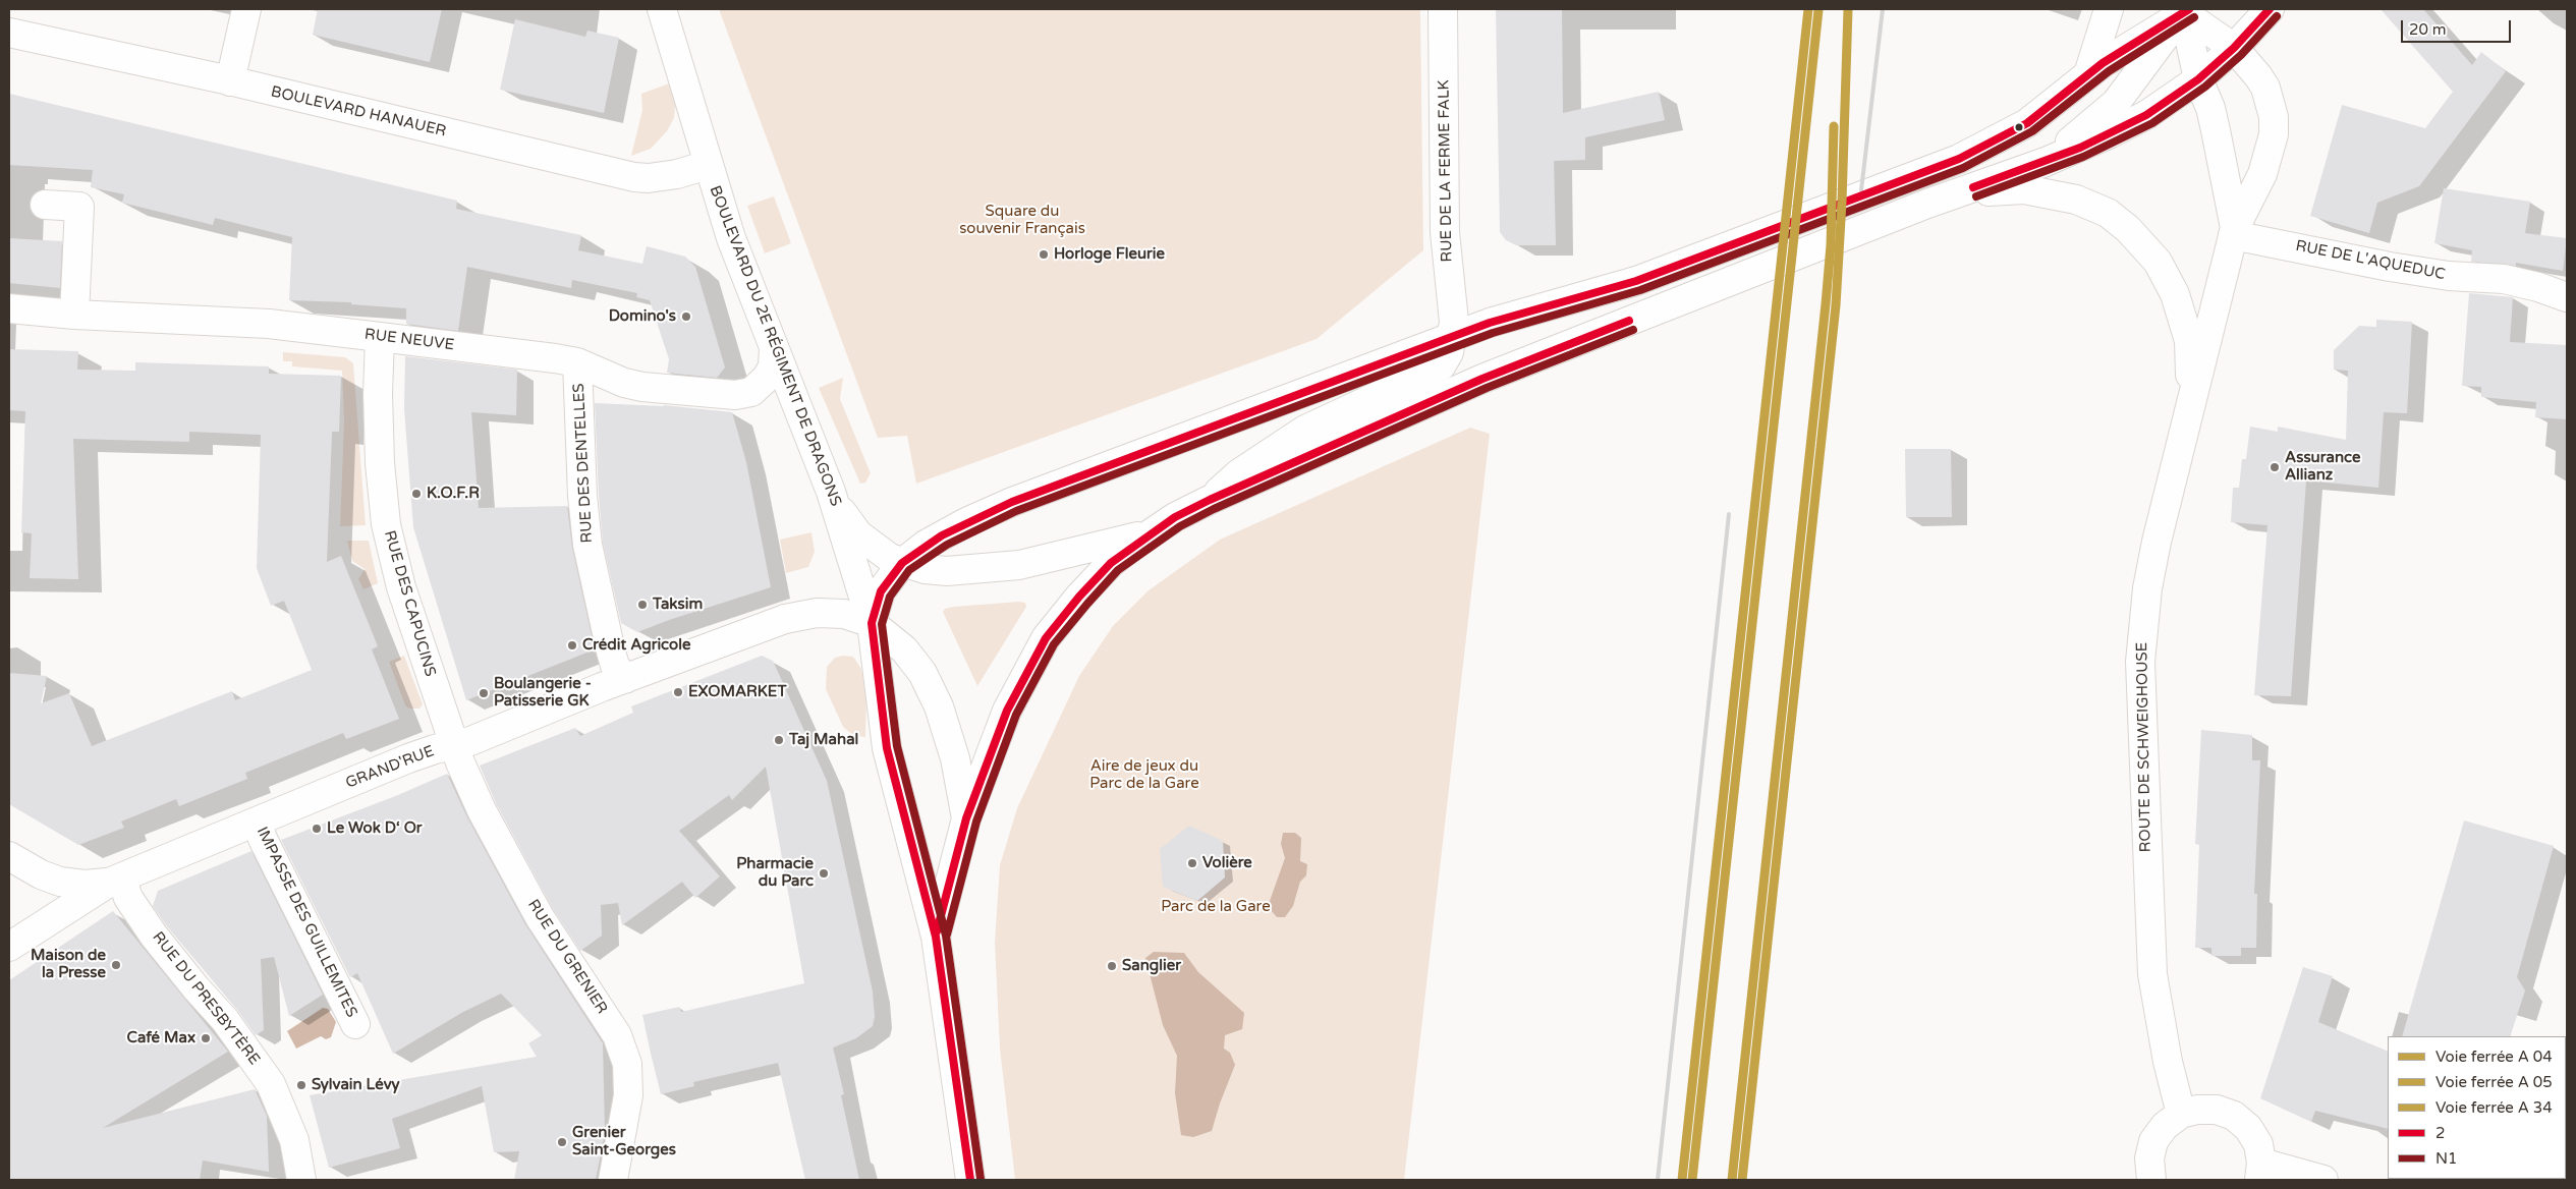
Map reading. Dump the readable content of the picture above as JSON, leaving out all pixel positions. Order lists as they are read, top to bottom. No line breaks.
{"streets":{"main road":["BOULEVARD HANAUER","RUE DE LA FERME FALK","RUE DE L'AQUEDUC","RUE NEUVE","BOULEVARD DU 2E RÉGIMENT DE DRAGONS","RUE DES DENTELLES","RUE DES CAPUCINS","ROUTE DE SCHWEIGHOUSE","GRAND'RUE","IMPASSE DES GUILLEMITES","RUE DU GRENIER","RUE DU PRESBYTÈRE"]},"crossings":[["BOULEVARD HANAUER","BOULEVARD DU 2E RÉGIMENT DE DRAGONS"],["RUE DE L'AQUEDUC","ROUTE DE SCHWEIGHOUSE"],["RUE NEUVE","BOULEVARD DU 2E RÉGIMENT DE DRAGONS"],["RUE NEUVE","RUE DES DENTELLES"],["RUE NEUVE","RUE DES CAPUCINS"],["BOULEVARD DU 2E RÉGIMENT DE DRAGONS","GRAND'RUE"],["RUE DES DENTELLES","GRAND'RUE"],["RUE DES CAPUCINS","GRAND'RUE"],["RUE DES CAPUCINS","RUE DU GRENIER"],["GRAND'RUE","IMPASSE DES GUILLEMITES"],["GRAND'RUE","RUE DU GRENIER"],["GRAND'RUE","RUE DU PRESBYTÈRE"]],"parks":["Square du souvenir Français","Aire de jeux du Parc de la Gare","Parc de la Gare"],"places":["Horloge Fleurie","Domino's","Assurance Allianz","K.O.F.R","Taksim","Crédit Agricole","EXOMARKET","Boulangerie - Patisserie GK","Taj Mahal","Le Wok D‘ Or","Volière","Pharmacie du Parc","Maison de la Presse","Sanglier","Café Max","Sylvain Lévy","Grenier Saint-Georges"],"lines":["transit line 2","transit line N1"],"legend":["Voie ferrée A 04","Voie ferrée A 05","Voie ferrée A 34","2","N1"],"scale_bar":"20 m"}
